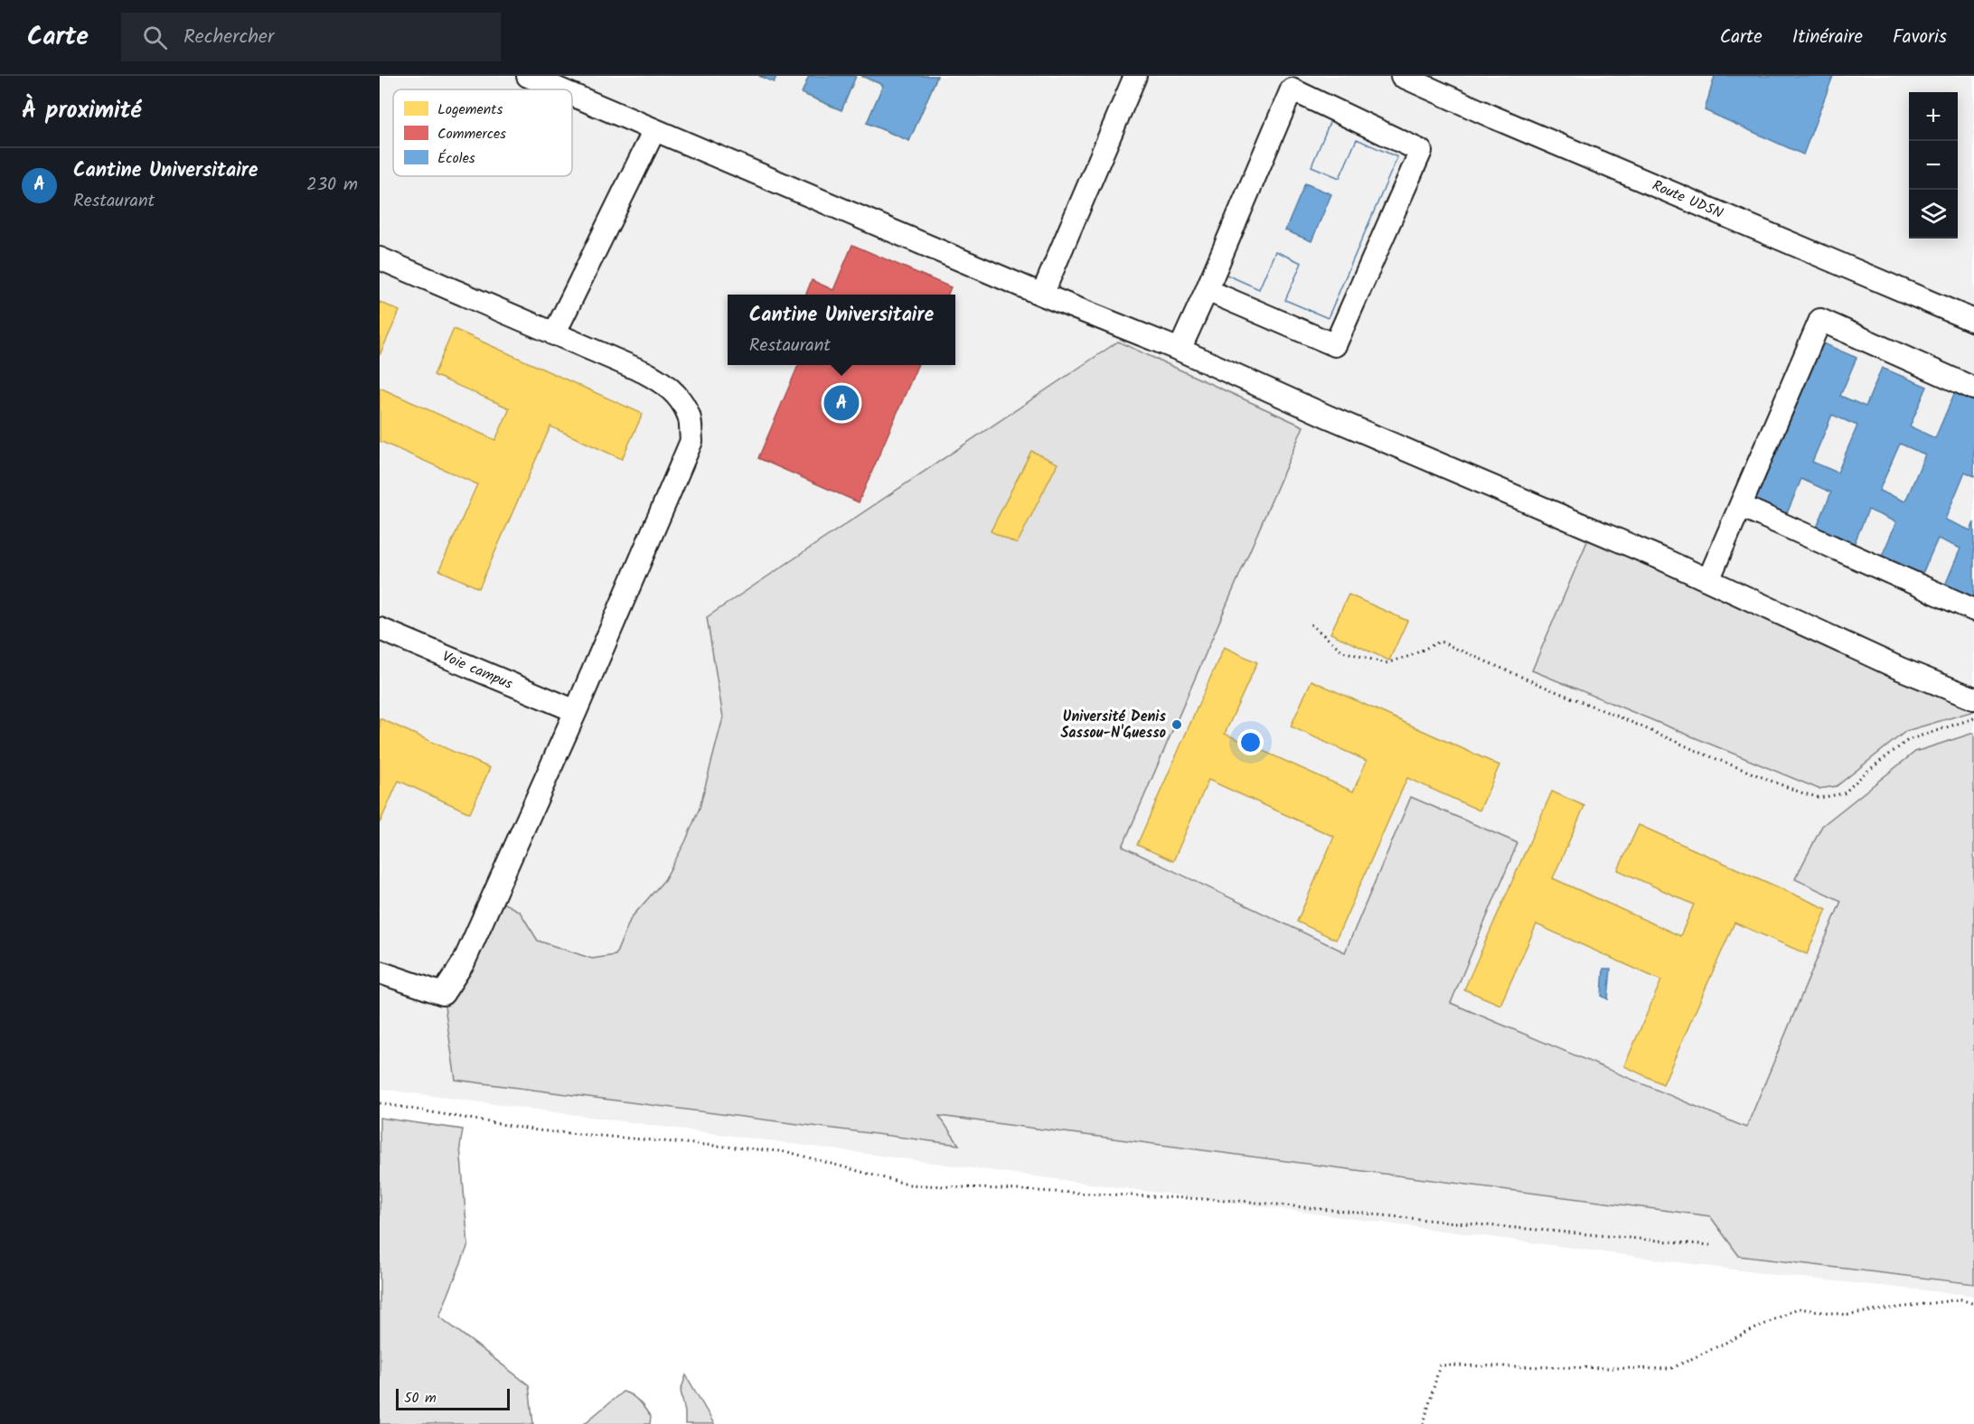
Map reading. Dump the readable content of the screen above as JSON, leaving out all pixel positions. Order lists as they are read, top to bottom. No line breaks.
{"streets":{"street":["Route UDSN","Voie campus"]},"places":["Université Denis Sassou-N'Guesso"],"legend":["Logements","Commerces","Écoles"],"scale_bar":"50 m","page":{"header":"Carte","search":"Rechercher","nav":["Carte","Itinéraire","Favoris"],"heading":"À proximité","map_buttons":["+","−"],"list":[{"mark":"A","name":"Cantine Universitaire","note":"Restaurant","value":"230 m"}],"popup":["Cantine Universitaire","Restaurant"],"pins":"A","scale":"50 m"}}
